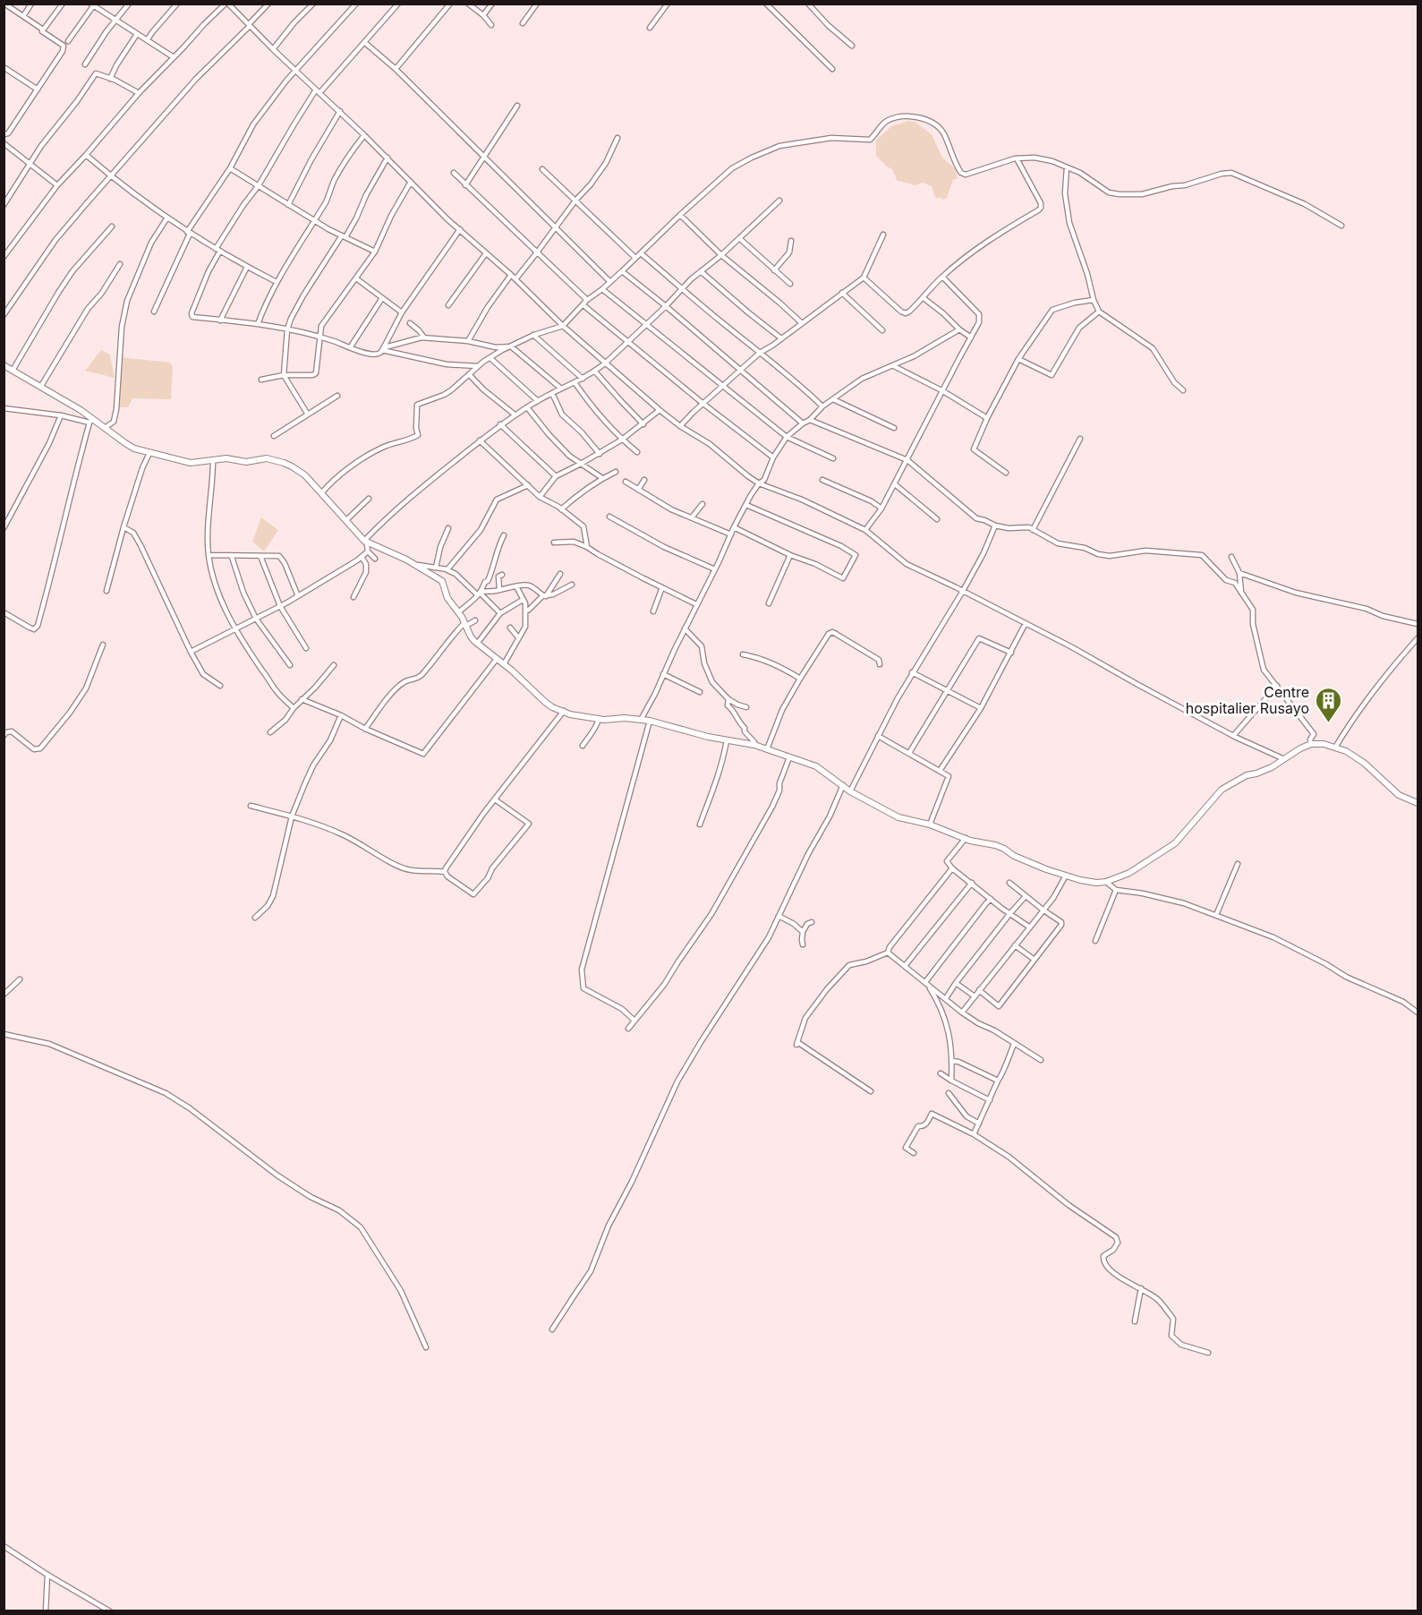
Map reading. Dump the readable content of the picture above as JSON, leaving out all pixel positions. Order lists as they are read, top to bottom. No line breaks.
{"places":{"building":["Centre hospitalier Rusayo"]}}
